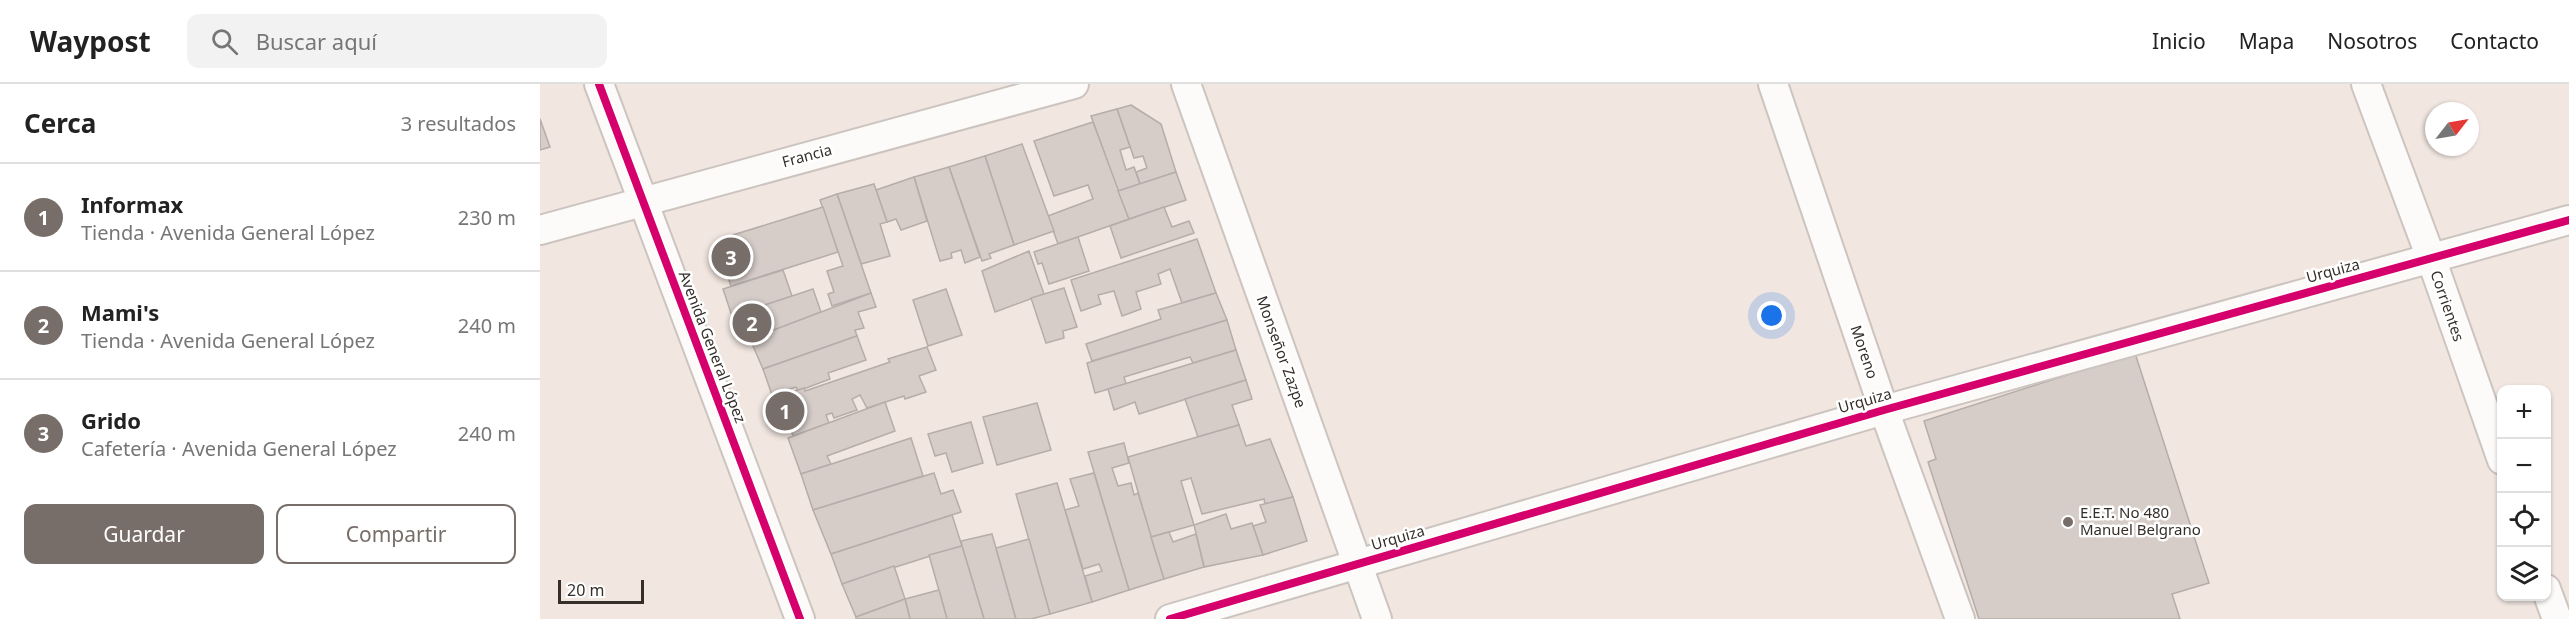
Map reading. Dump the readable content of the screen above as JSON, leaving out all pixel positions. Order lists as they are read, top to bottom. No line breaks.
{"streets":{"street":["Francia","Urquiza","Corrientes","Avenida General López","Monseñor Zazpe","Moreno"]},"crossings":[["Francia","Avenida General López"],["Urquiza","Corrientes"],["Urquiza","Monseñor Zazpe"],["Urquiza","Moreno"]],"places":["E.E.T. No 480 Manuel Belgrano"],"scale_bar":"20 m","north":"top right","page":{"header":"Waypost","search":"Buscar aquí","nav":["Inicio","Mapa","Nosotros","Contacto"],"heading":["Cerca","3 resultados"],"list":[{"mark":"1","name":"Informax","note":"Tienda · Avenida General López","value":"230 m"},{"mark":"2","name":"Mami's","note":"Tienda · Avenida General López","value":"240 m"},{"mark":"3","name":"Grido","note":"Cafetería · Avenida General López","value":"240 m"}],"pins":["3","2","1"],"map_buttons":["+","−"],"buttons":["Guardar","Compartir"],"scale":"20 m"}}
